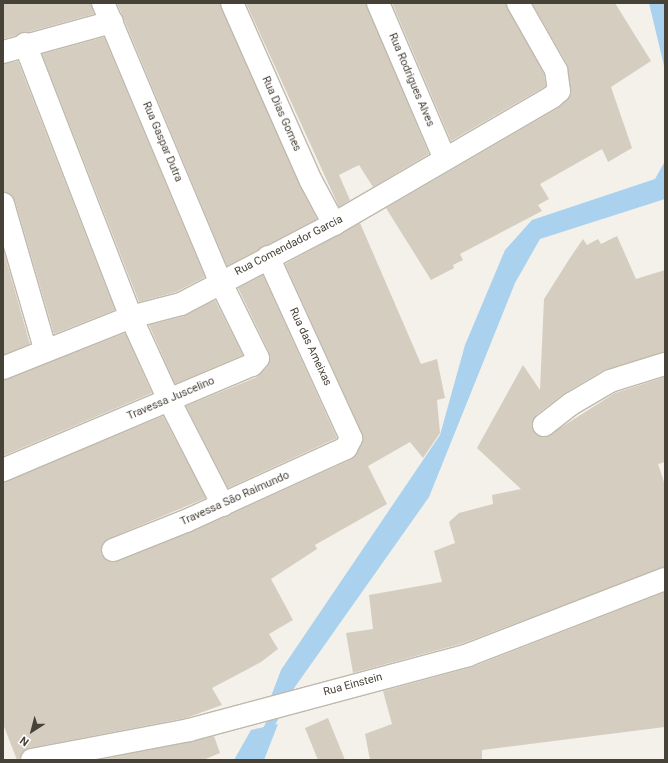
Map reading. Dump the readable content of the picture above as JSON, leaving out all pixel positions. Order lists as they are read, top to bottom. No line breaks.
{"streets":{"street":["Rua Rodrigues Alves","Rua Dias Gomes","Rua Gaspar Dutra","Rua Comendador Garcia","Rua das Ameixas","Travessa Juscelino","Travessa São Raimundo","Rua Einstein"]},"crossings":[["Rua Rodrigues Alves","Rua Comendador Garcia"],["Rua Dias Gomes","Rua Comendador Garcia"],["Rua Gaspar Dutra","Rua Comendador Garcia"],["Rua Gaspar Dutra","Travessa Juscelino"],["Rua Comendador Garcia","Rua das Ameixas"],["Rua Comendador Garcia","Travessa Juscelino"],["Rua das Ameixas","Travessa São Raimundo"]],"north":"bottom left"}
